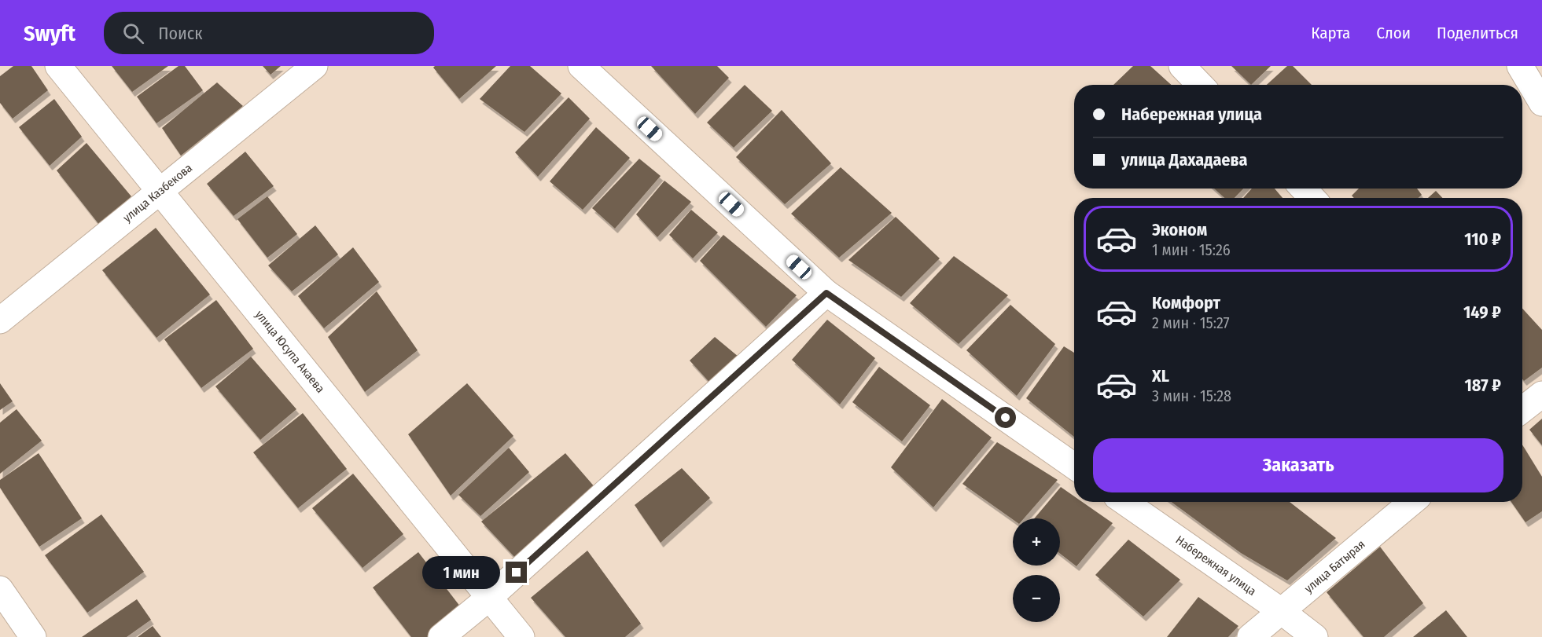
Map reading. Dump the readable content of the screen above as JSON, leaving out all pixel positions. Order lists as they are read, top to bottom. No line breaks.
{"streets":{"street":["улица Казбекова","улица Юсупа Акаева","Набережная улица","улица Батырая"]},"crossings":[["улица Казбекова","улица Юсупа Акаева"],["Набережная улица","улица Батырая"]],"page":{"header":"Swyft","search":"Поиск","nav":["Карта","Слои","Поделиться"],"banner":["Набережная улица","улица Дахадаева"],"list":[{"name":"Эконом","note":"1 мин · 15:26","value":"110 ₽"},{"name":"Комфорт","note":"2 мин · 15:27","value":"149 ₽"},{"name":"XL","note":"3 мин · 15:28","value":"187 ₽"}],"buttons":"Заказать","map_buttons":["+","−"],"bubble":"1 мин"}}
